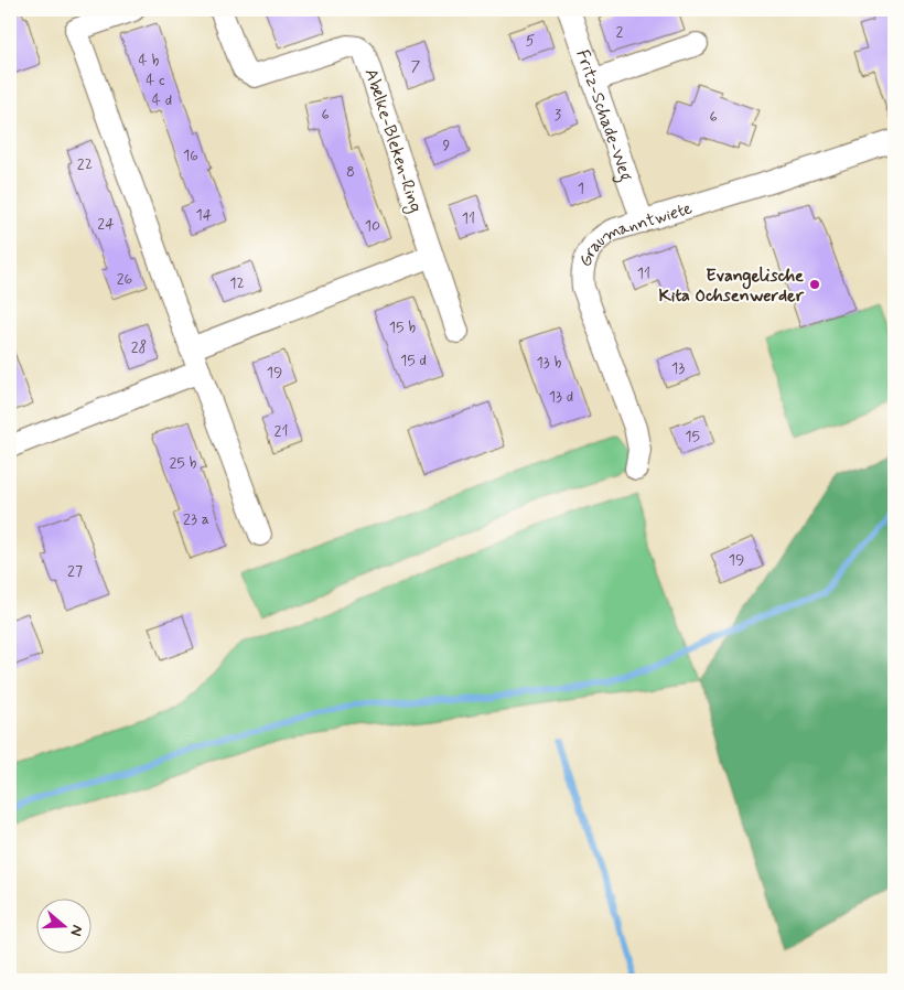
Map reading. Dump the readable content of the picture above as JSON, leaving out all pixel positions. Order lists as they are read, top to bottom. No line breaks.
{"streets":{"street":["Fritz-Schade-Weg","Abelke-Bleken-Ring","Graumanntwiete"]},"crossings":[["Fritz-Schade-Weg","Graumanntwiete"]],"places":["Evangelische Kita Ochsenwerder"],"house_numbers":["2","5","4 b","7","4 c","4 d","6","3","6","9","16","22","8","1","14","11","24","10","11","26","12","15 b","28","15 d","13 b","13","19","13 d","21","15","25 b","23 a","19","27"],"north":"right"}
